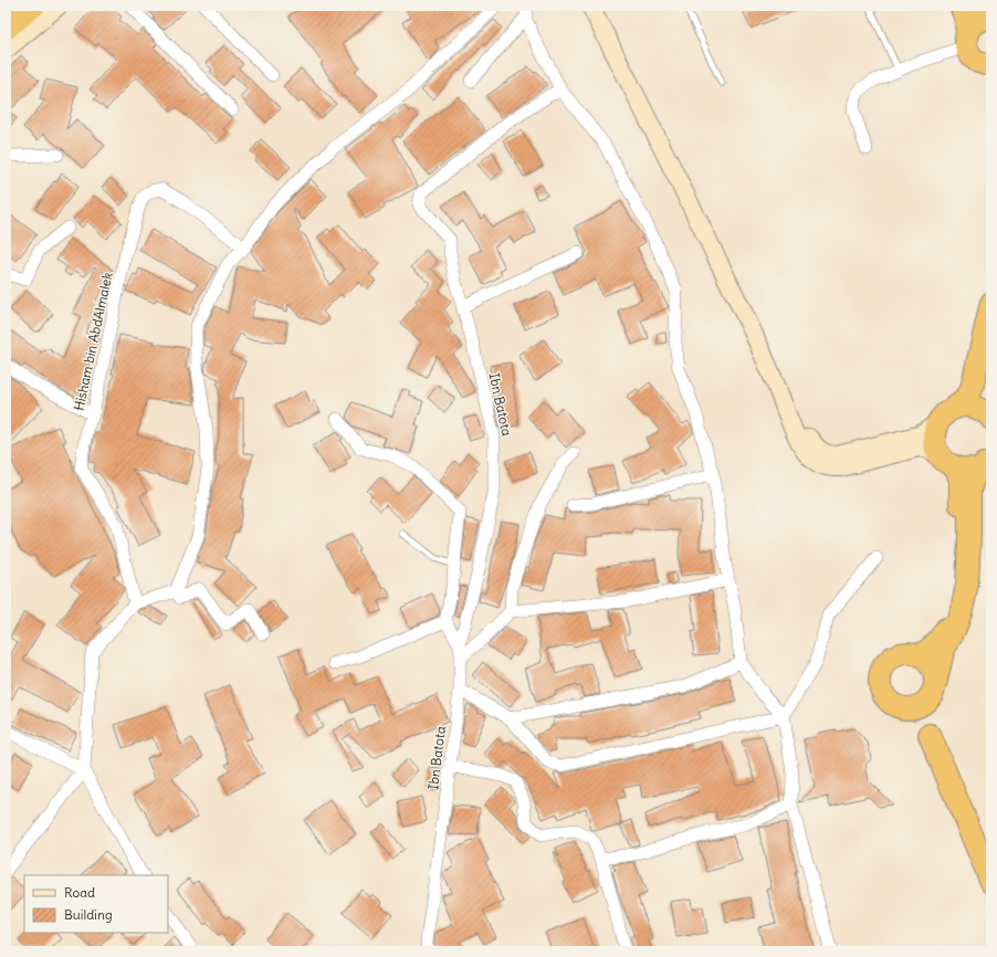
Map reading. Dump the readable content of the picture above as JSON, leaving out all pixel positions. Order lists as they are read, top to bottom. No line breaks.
{"streets":{"street":["Hisham bin AbdAlmalek","Ibn Batota"]},"legend":["Road","Building"]}
